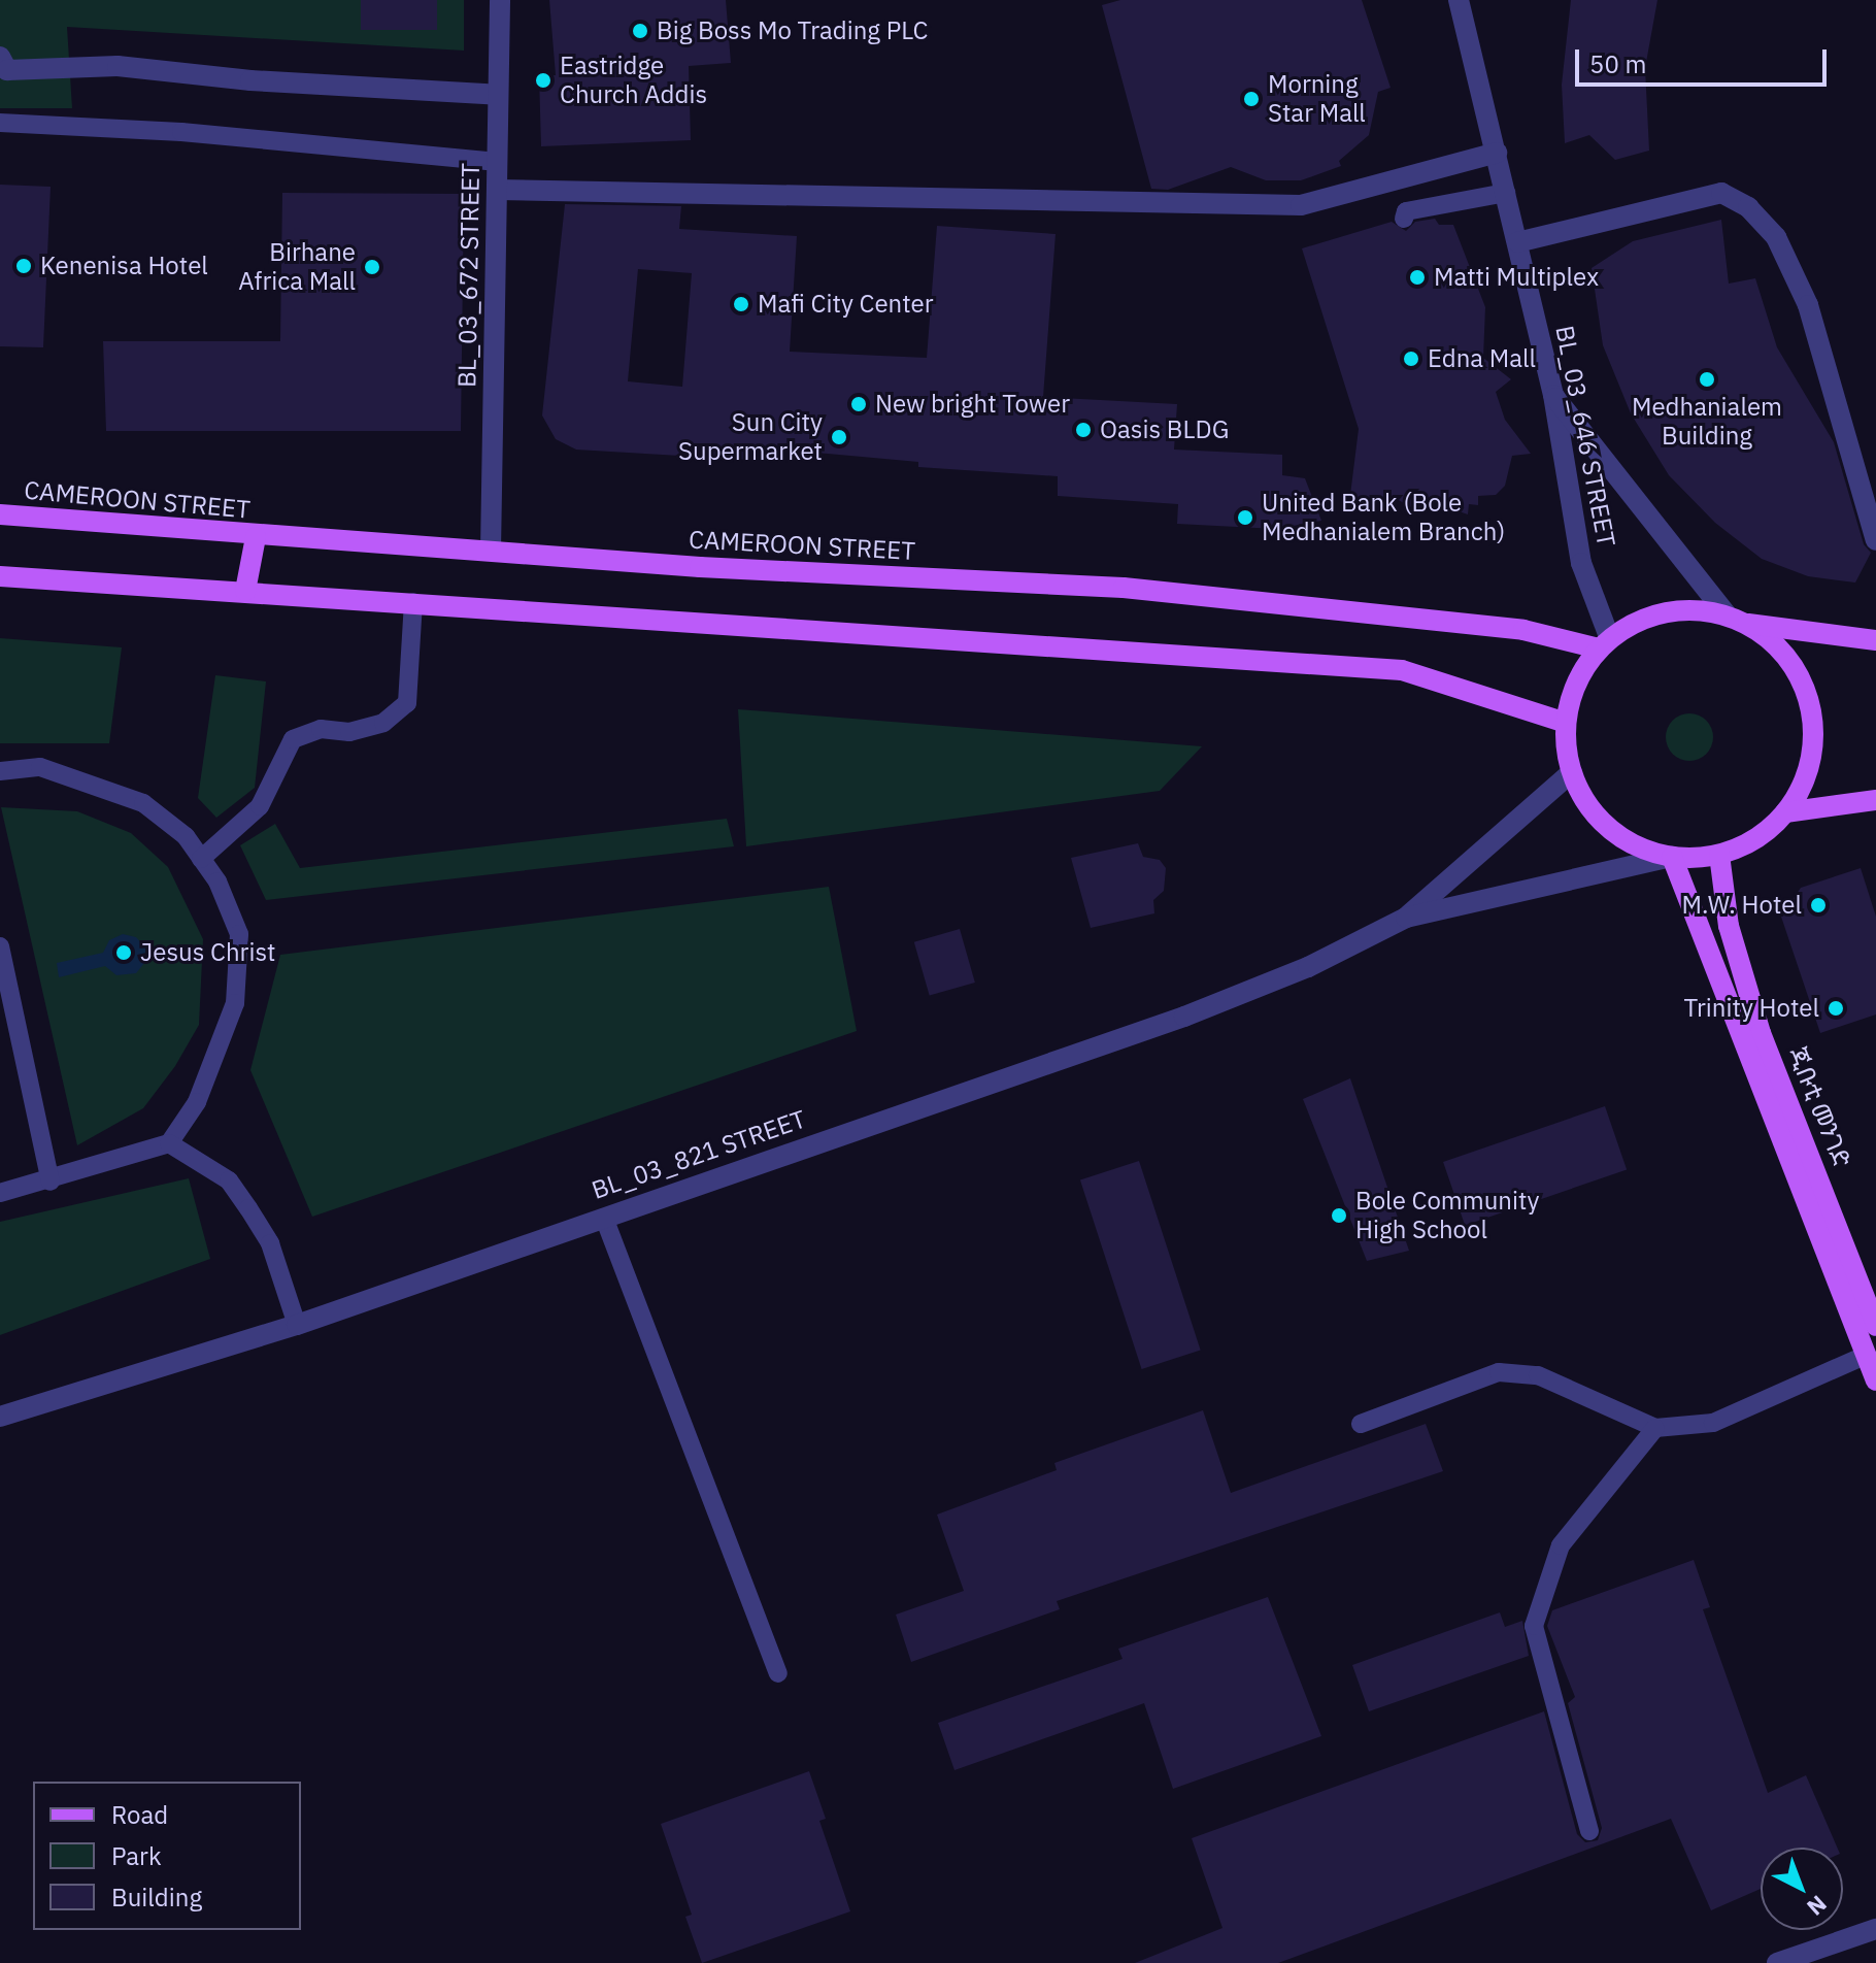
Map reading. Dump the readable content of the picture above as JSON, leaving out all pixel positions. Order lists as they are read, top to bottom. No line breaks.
{"streets":{"main road":["CAMEROON STREET","ጂቡቲ መንገድ"],"street":["BL_03_672 STREET","BL_03_646 STREET","BL_03_821 STREET"]},"crossings":[["BL_03_672 STREET","CAMEROON STREET"],["BL_03_646 STREET","CAMEROON STREET"],["BL_03_646 STREET","ጂቡቲ መንገድ"],["CAMEROON STREET","ጂቡቲ መንገድ"]],"places":["Big Boss Mo Trading PLC","Eastridge Church Addis","Morning Star Mall","Kenenisa Hotel","Birhane Africa Mall","Matti Multiplex","Mafi City Center","Edna Mall","Medhanialem Building","New bright Tower","Oasis BLDG","Sun City Supermarket","United Bank (Bole Medhanialem Branch)","M.W. Hotel","Jesus Christ","Trinity Hotel","Bole Community High School"],"legend":["Road","Park","Building"],"scale_bar":"50 m","north":"bottom right"}
